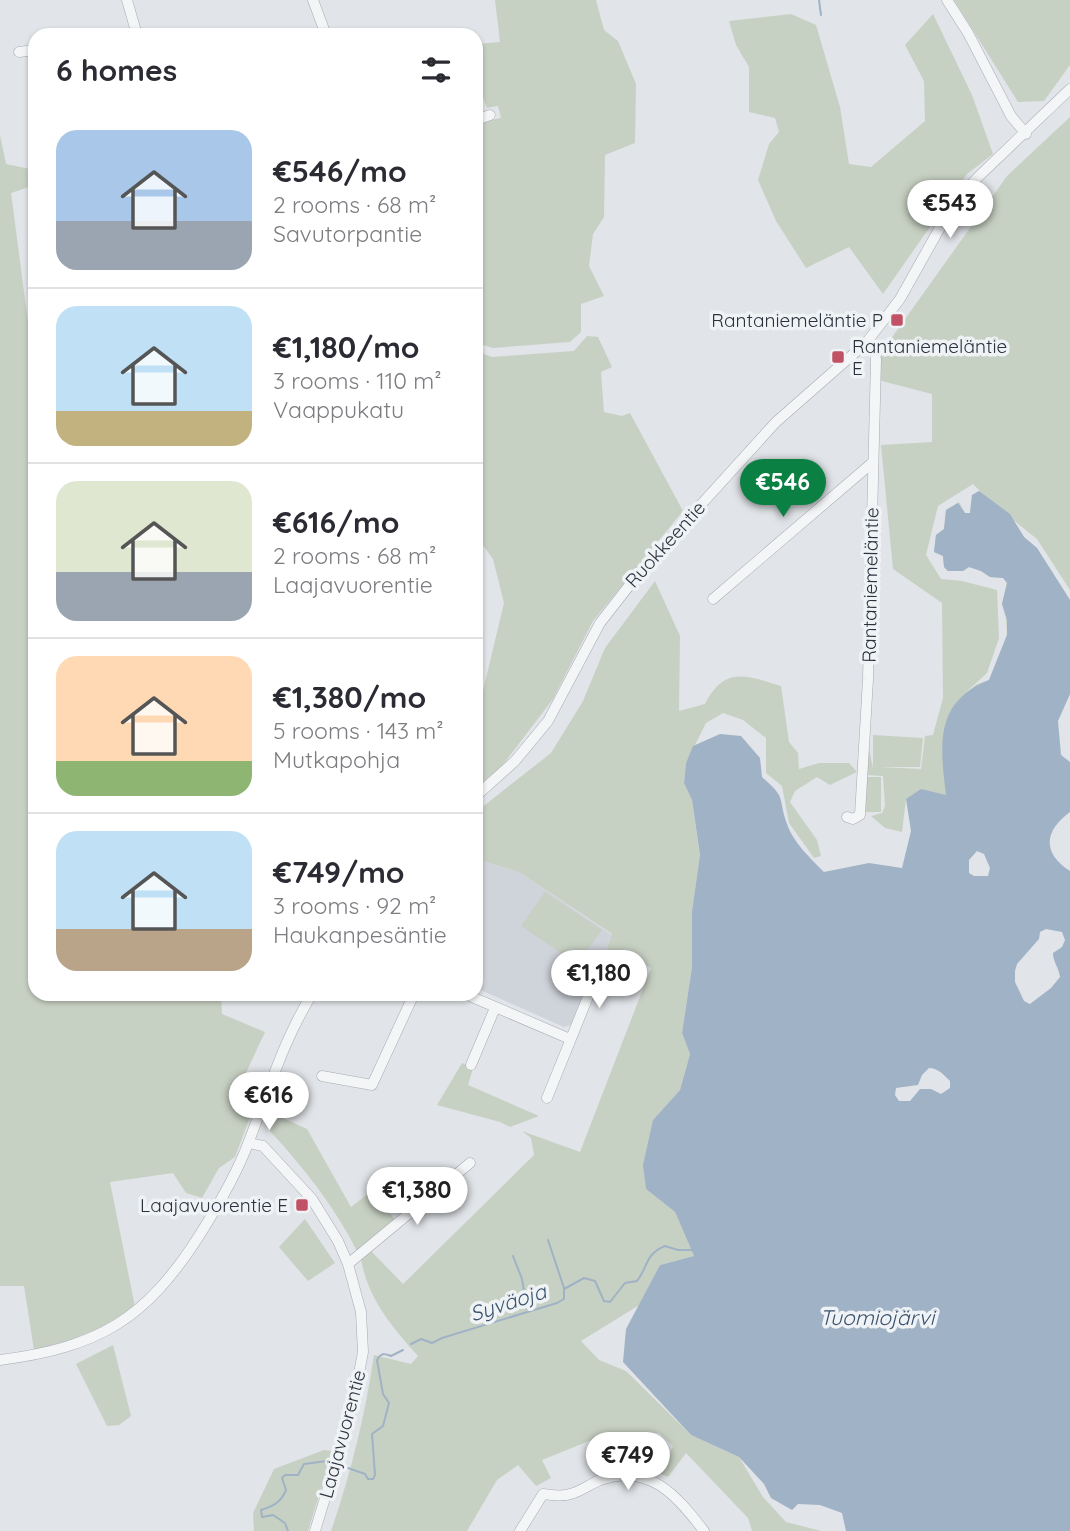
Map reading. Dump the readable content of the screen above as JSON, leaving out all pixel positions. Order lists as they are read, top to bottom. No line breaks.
{"streets":{"street":["Ruokkeentie","Rantaniemeläntie","Laajavuorentie"]},"crossings":[["Ruokkeentie","Rantaniemeläntie"]],"water":["Syväoja","Tuomiojärvi"],"places":{"transit":["Rantaniemeläntie P","Rantaniemeläntie E","Laajavuorentie E"]},"page":{"heading":"6 homes","list":[{"name":"€546/mo","note":"2 rooms · 68 m² · Savutorpantie"},{"name":"€1,180/mo","note":"3 rooms · 110 m² · Vaappukatu"},{"name":"€616/mo","note":"2 rooms · 68 m² · Laajavuorentie"},{"name":"€1,380/mo","note":"5 rooms · 143 m² · Mutkapohja"},{"name":"€749/mo","note":"3 rooms · 92 m² · Haukanpesäntie"}],"price":["€543","€546","€1,180","€616","€1,380","€749"]}}
